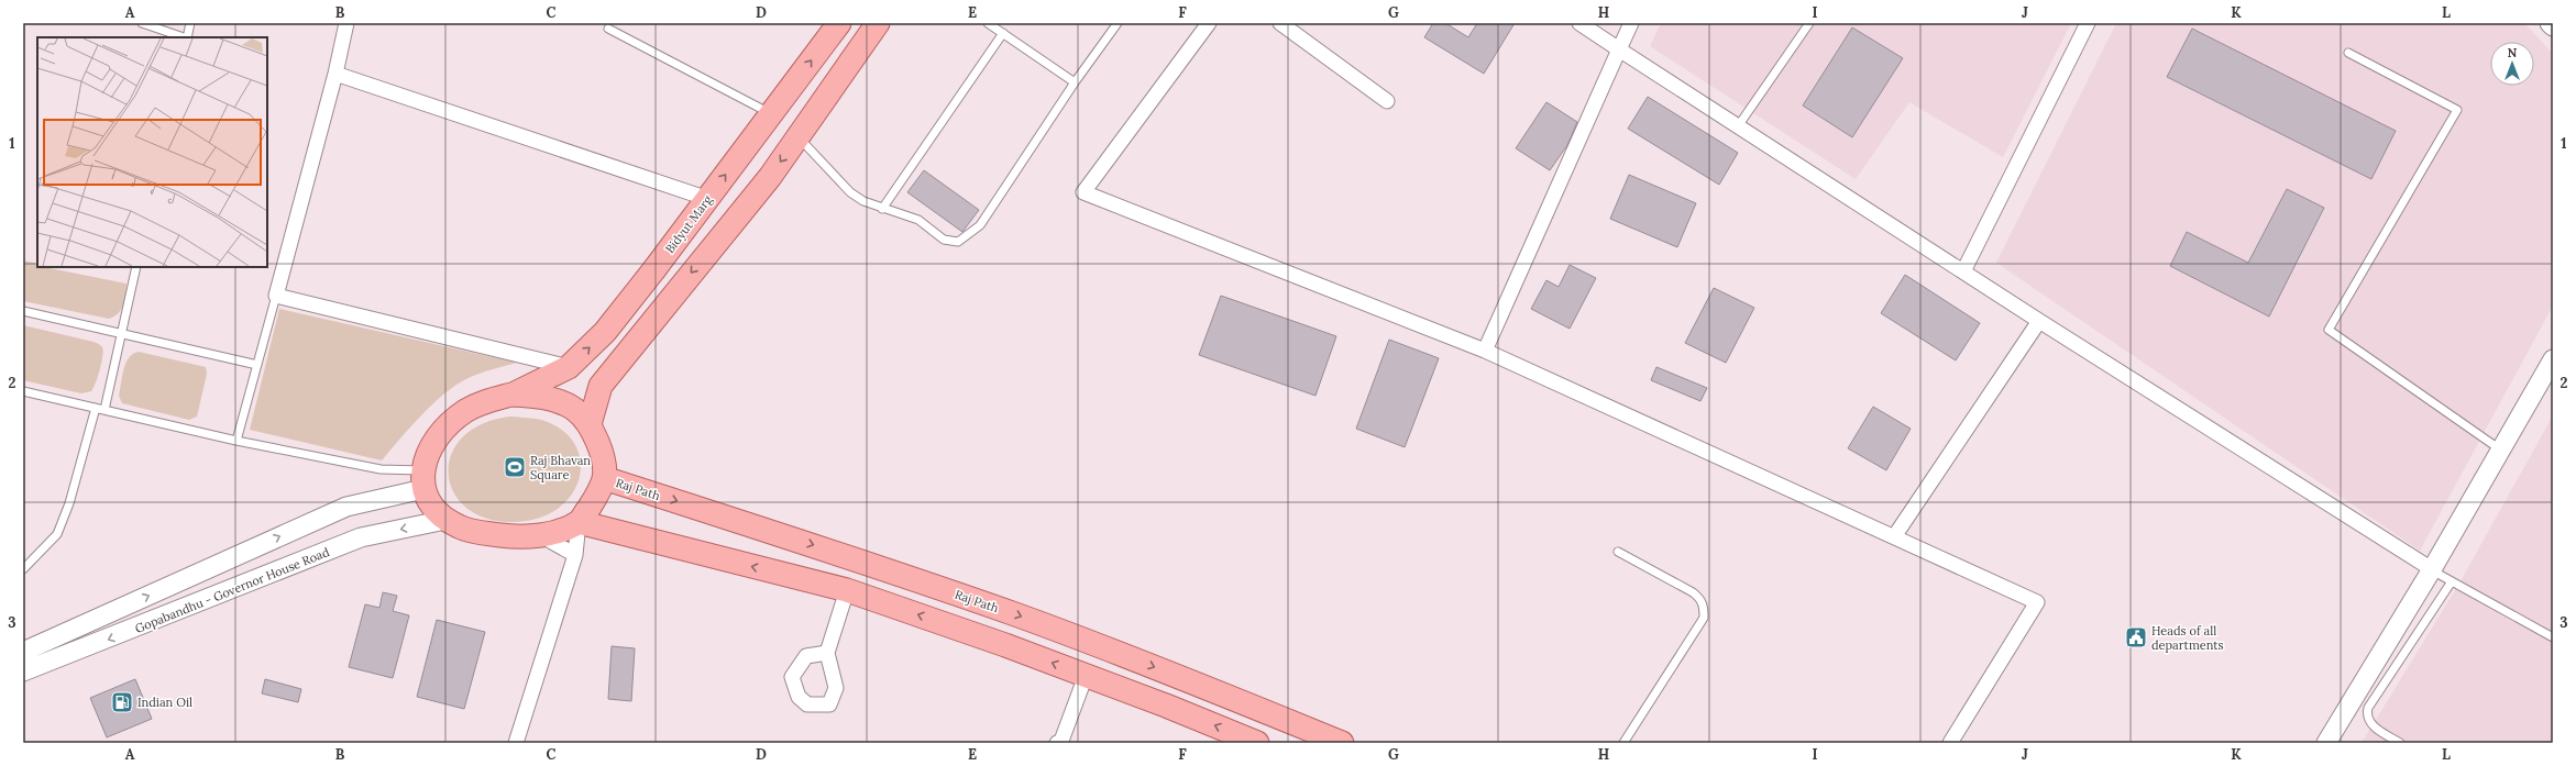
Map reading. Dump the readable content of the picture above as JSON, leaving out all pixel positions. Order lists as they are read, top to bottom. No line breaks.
{"streets":{"main road":["Bidyut Marg","Raj Path"],"street":["Gopabandhu - Governor House Road"]},"places":{"sports":["Raj Bhavan Square"],"public building":["Heads of all departments"],"fuel station":["Indian Oil"]},"north":"top","grid":{"columns":["A","B","C","D","E","F","G","H","I","J","K","L"],"rows":["1","2","3"]}}
